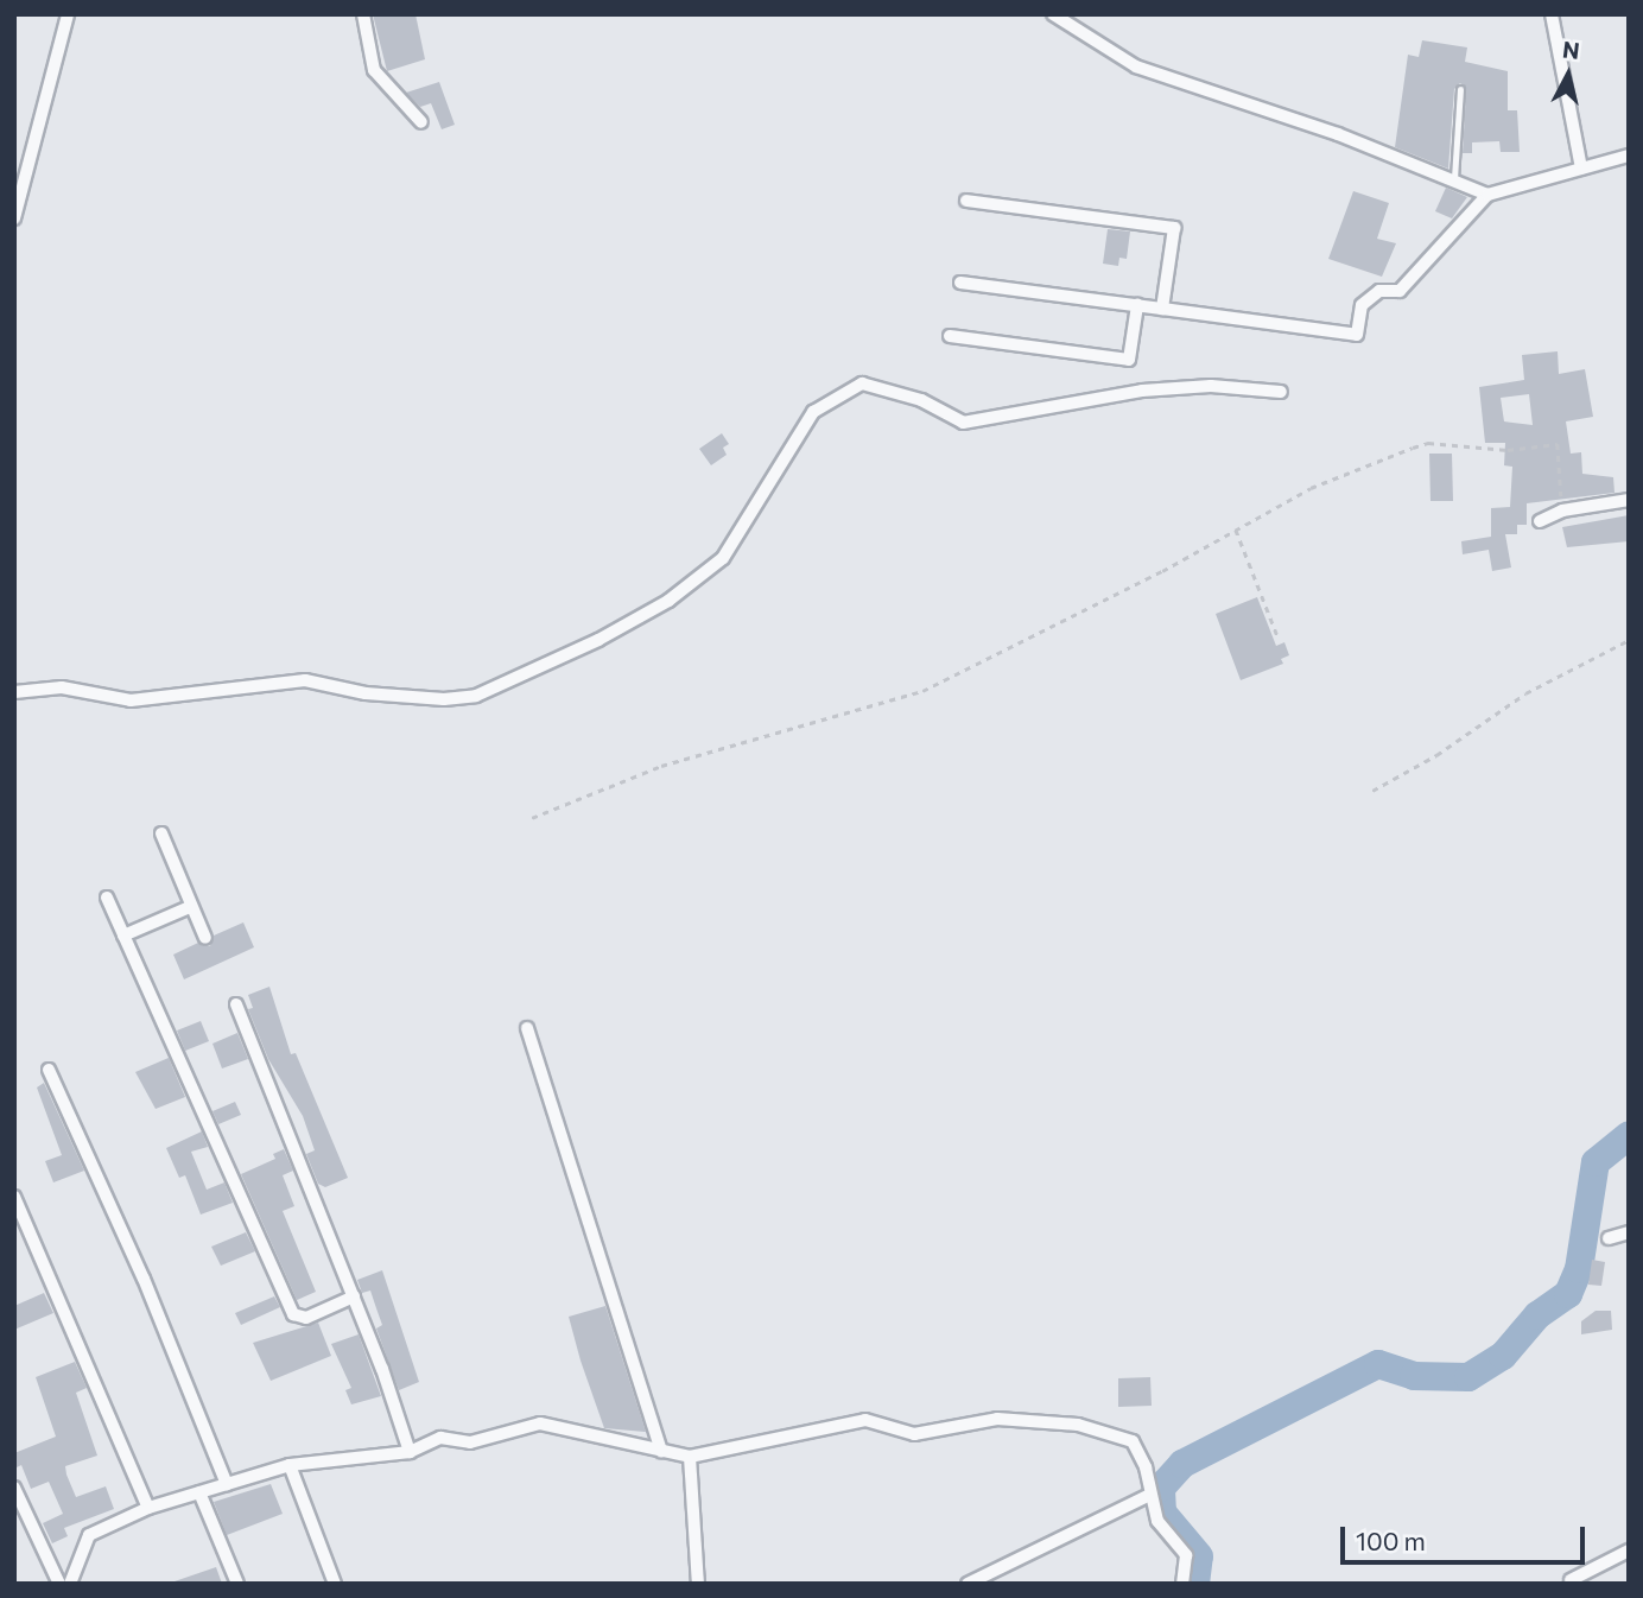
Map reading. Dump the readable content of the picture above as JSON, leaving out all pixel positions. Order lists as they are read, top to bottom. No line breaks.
{"scale_bar":"100 m","north":"top"}
